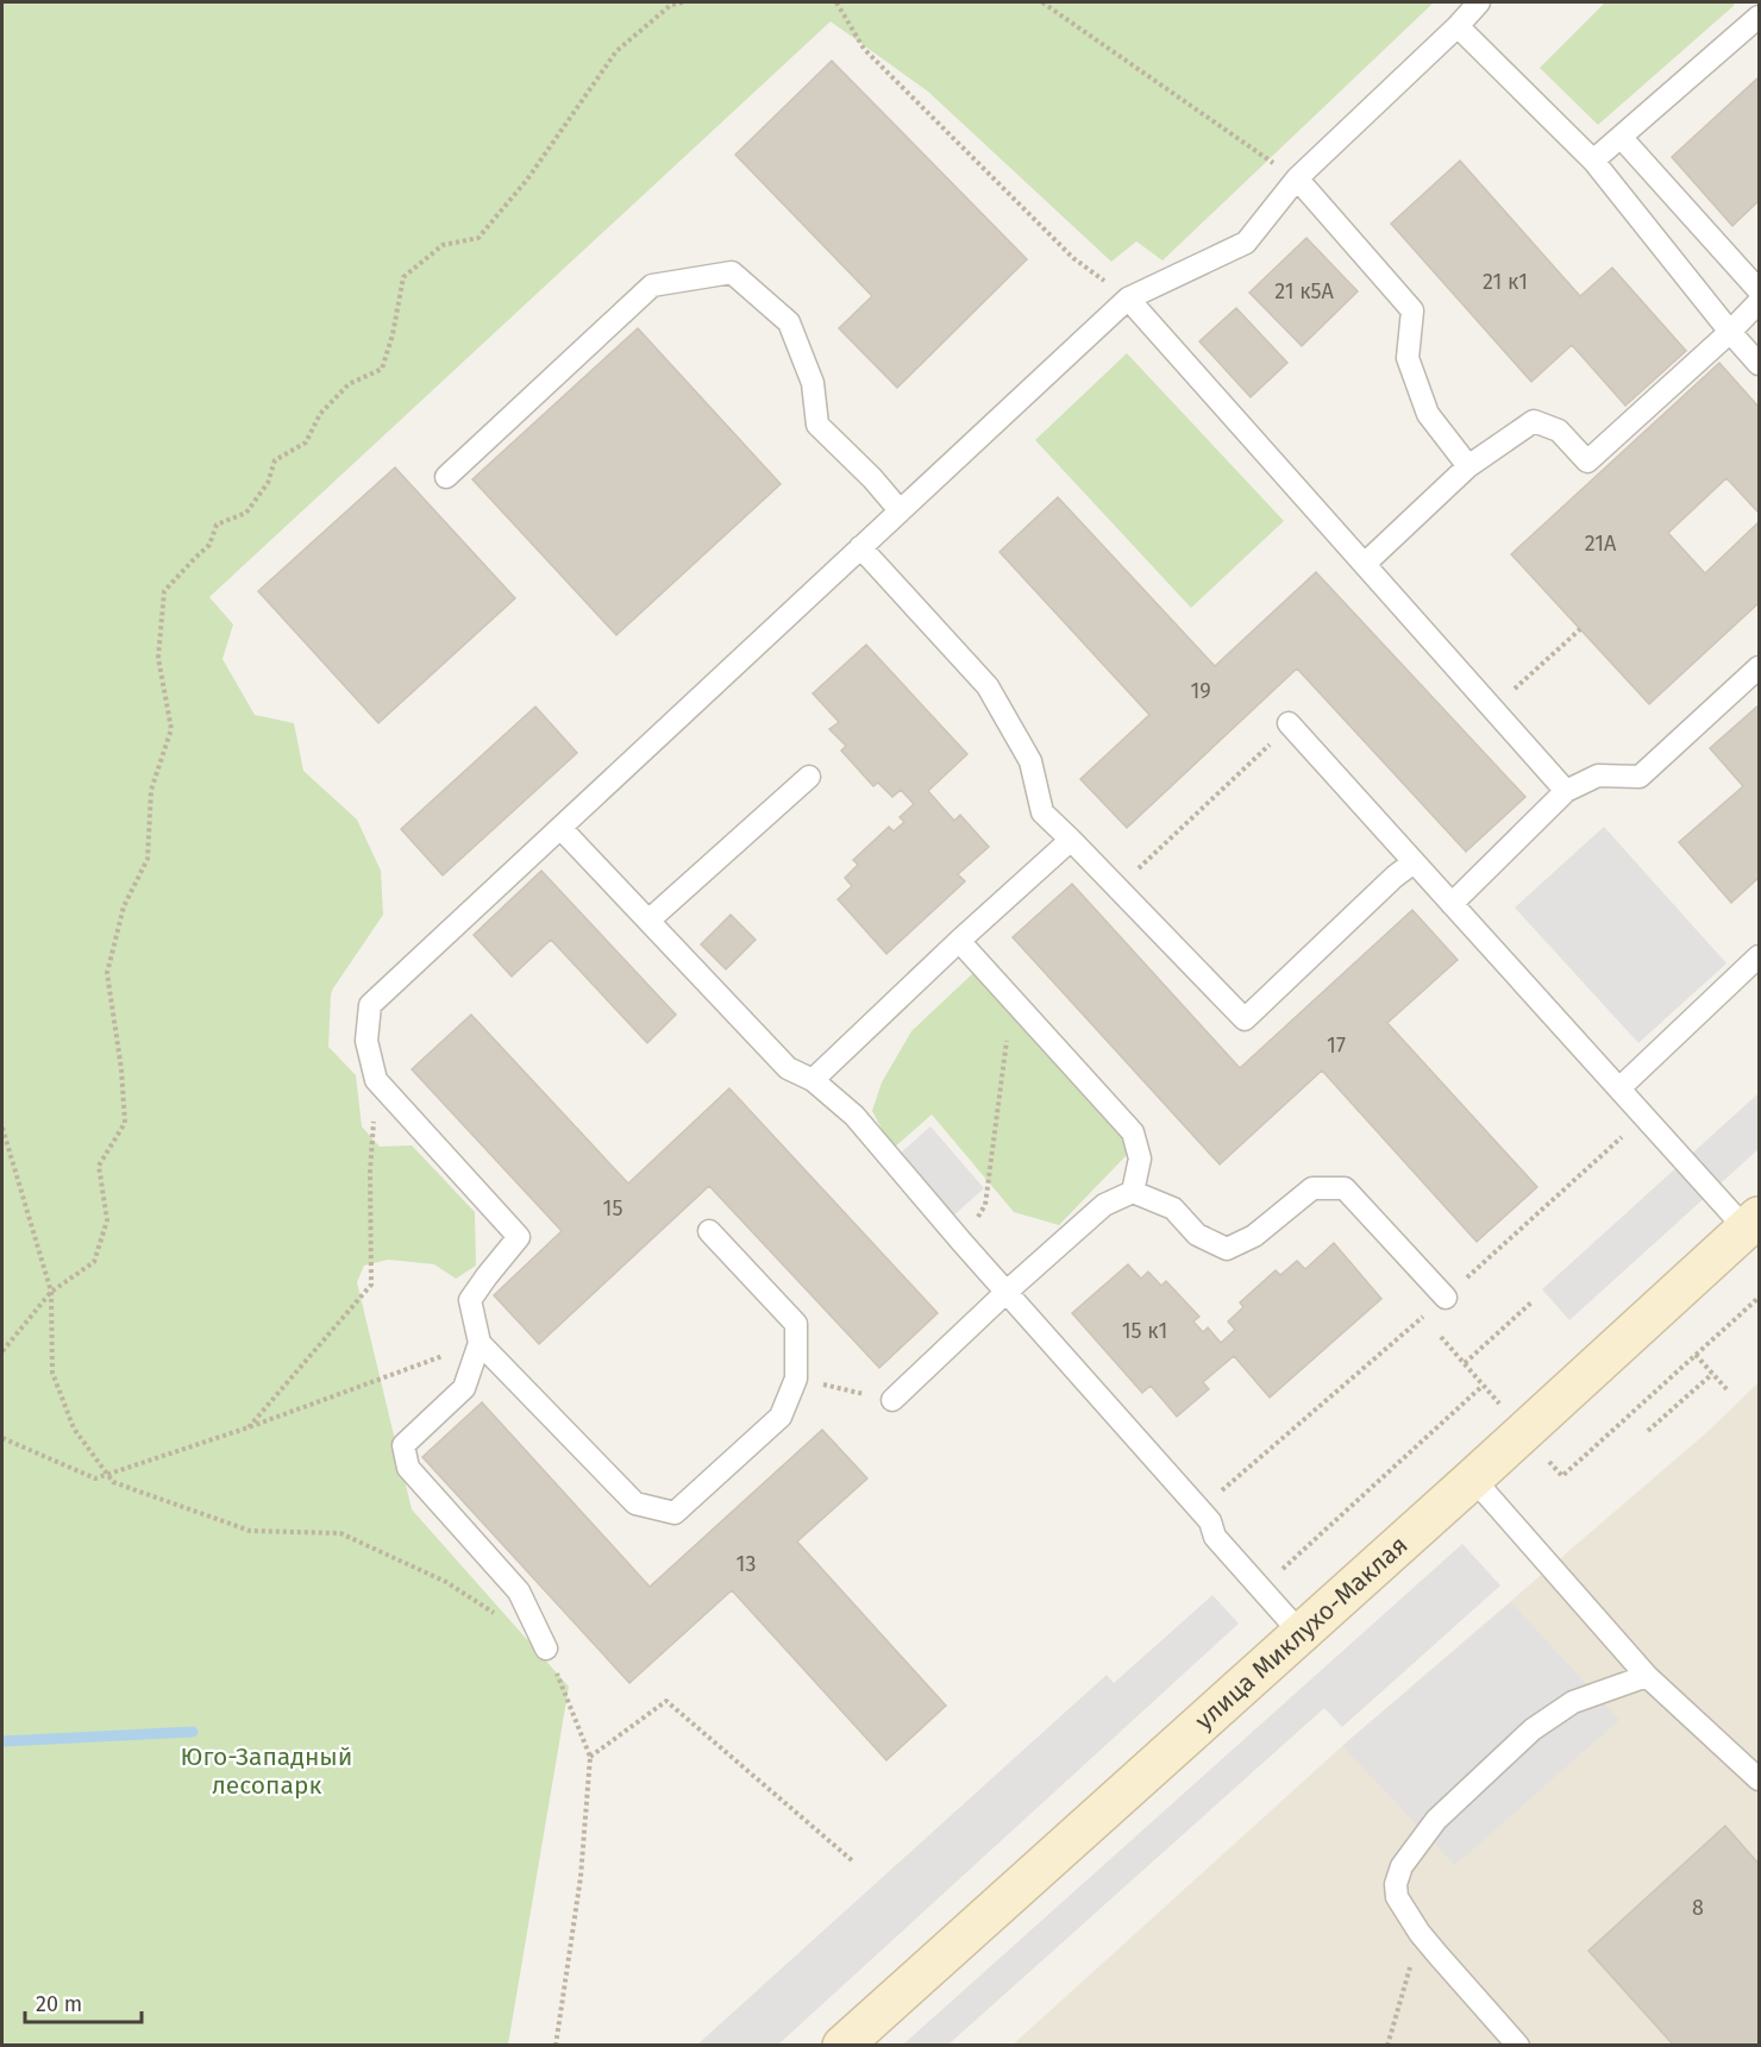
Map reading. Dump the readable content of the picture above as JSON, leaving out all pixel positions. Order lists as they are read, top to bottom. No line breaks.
{"streets":{"main road":["улица Миклухо-Маклая"]},"parks":["Юго-Западный лесопарк"],"house_numbers":["21 к1","21 к5А","21А","19","17","15","15 к1","13","8"],"scale_bar":"20 m"}
